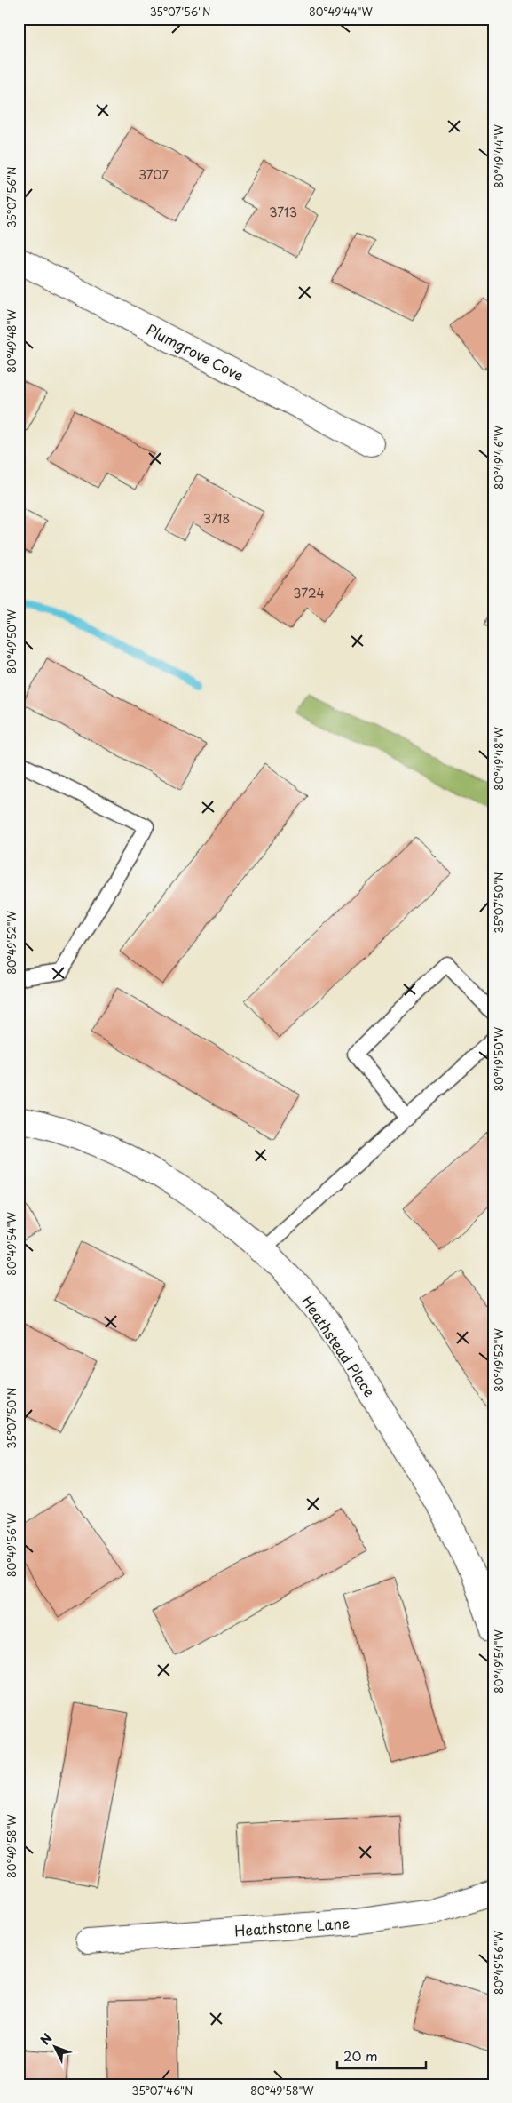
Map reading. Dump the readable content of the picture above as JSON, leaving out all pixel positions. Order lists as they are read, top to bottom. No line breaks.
{"streets":{"street":["Plumgrove Cove","Heathstead Place","Heathstone Lane"]},"house_numbers":["3707","3713","3718","3724"],"scale_bar":"20 m","north":"top left","coordinates":["35°07'56\"N","80°49'44\"W","80°49'48\"W","80°49'46\"W","80°49'50\"W","35°07'50\"N","80°49'52\"W","80°49'54\"W","80°49'56\"W","80°49'58\"W","35°07'46\"N"]}
